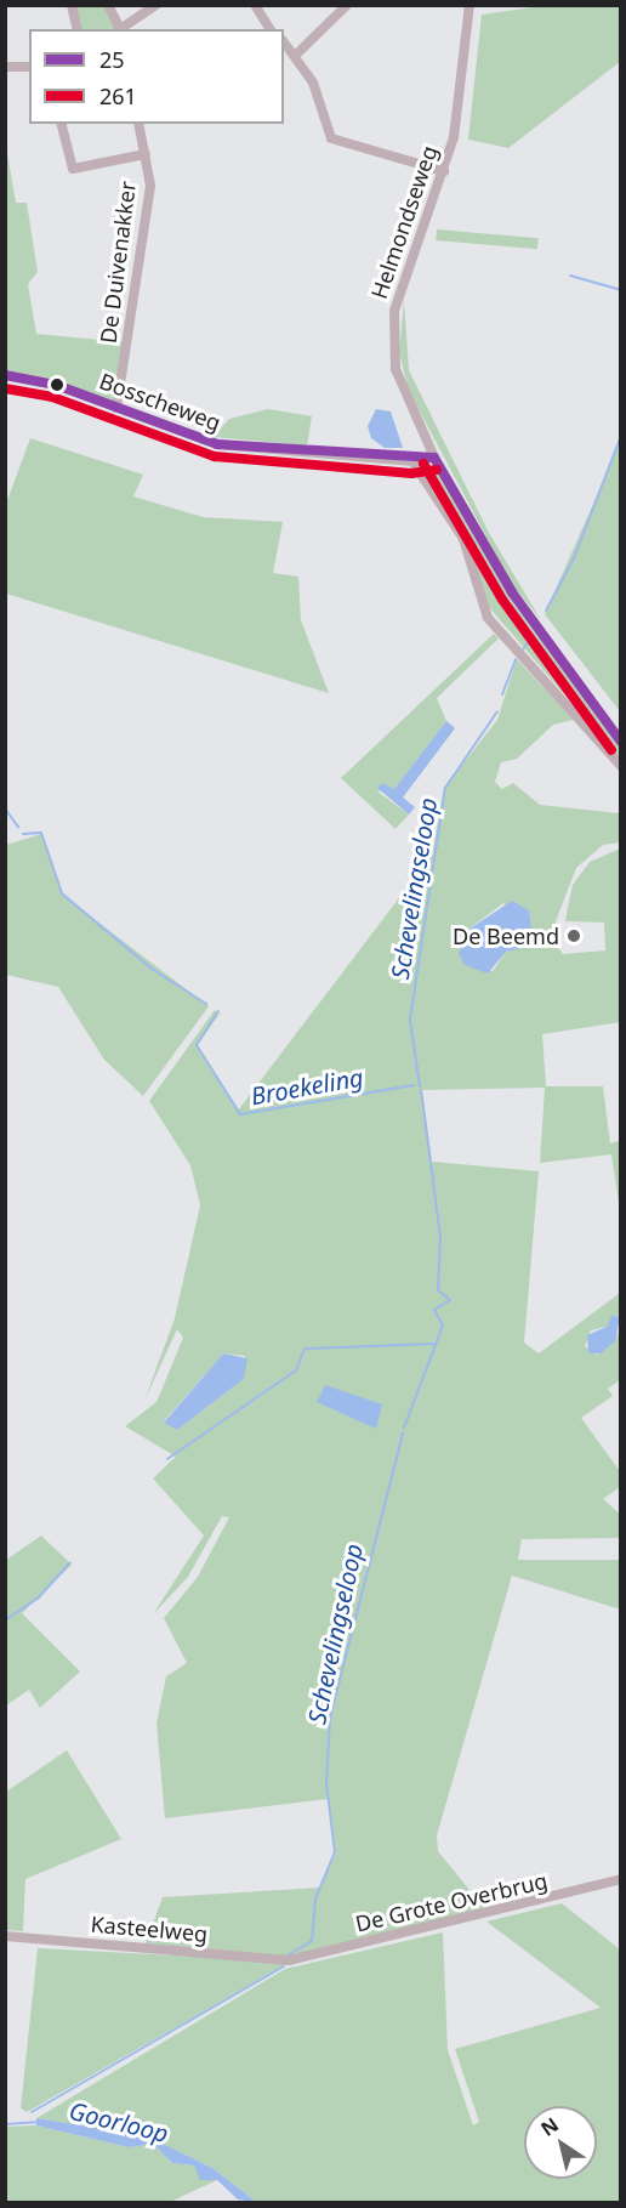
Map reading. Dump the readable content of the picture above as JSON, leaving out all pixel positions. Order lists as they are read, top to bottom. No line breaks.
{"streets":{"street":["Helmondseweg","De Duivenakker","Bosscheweg","De Grote Overbrug","Kasteelweg"]},"crossings":[["Helmondseweg","Bosscheweg"],["De Duivenakker","Bosscheweg"],["De Grote Overbrug","Kasteelweg"]],"water":["Schevelingseloop","Broekeling","Goorloop"],"places":["De Beemd"],"lines":["transit line 25","transit line 261"],"legend":["25","261"],"north":"top left"}
